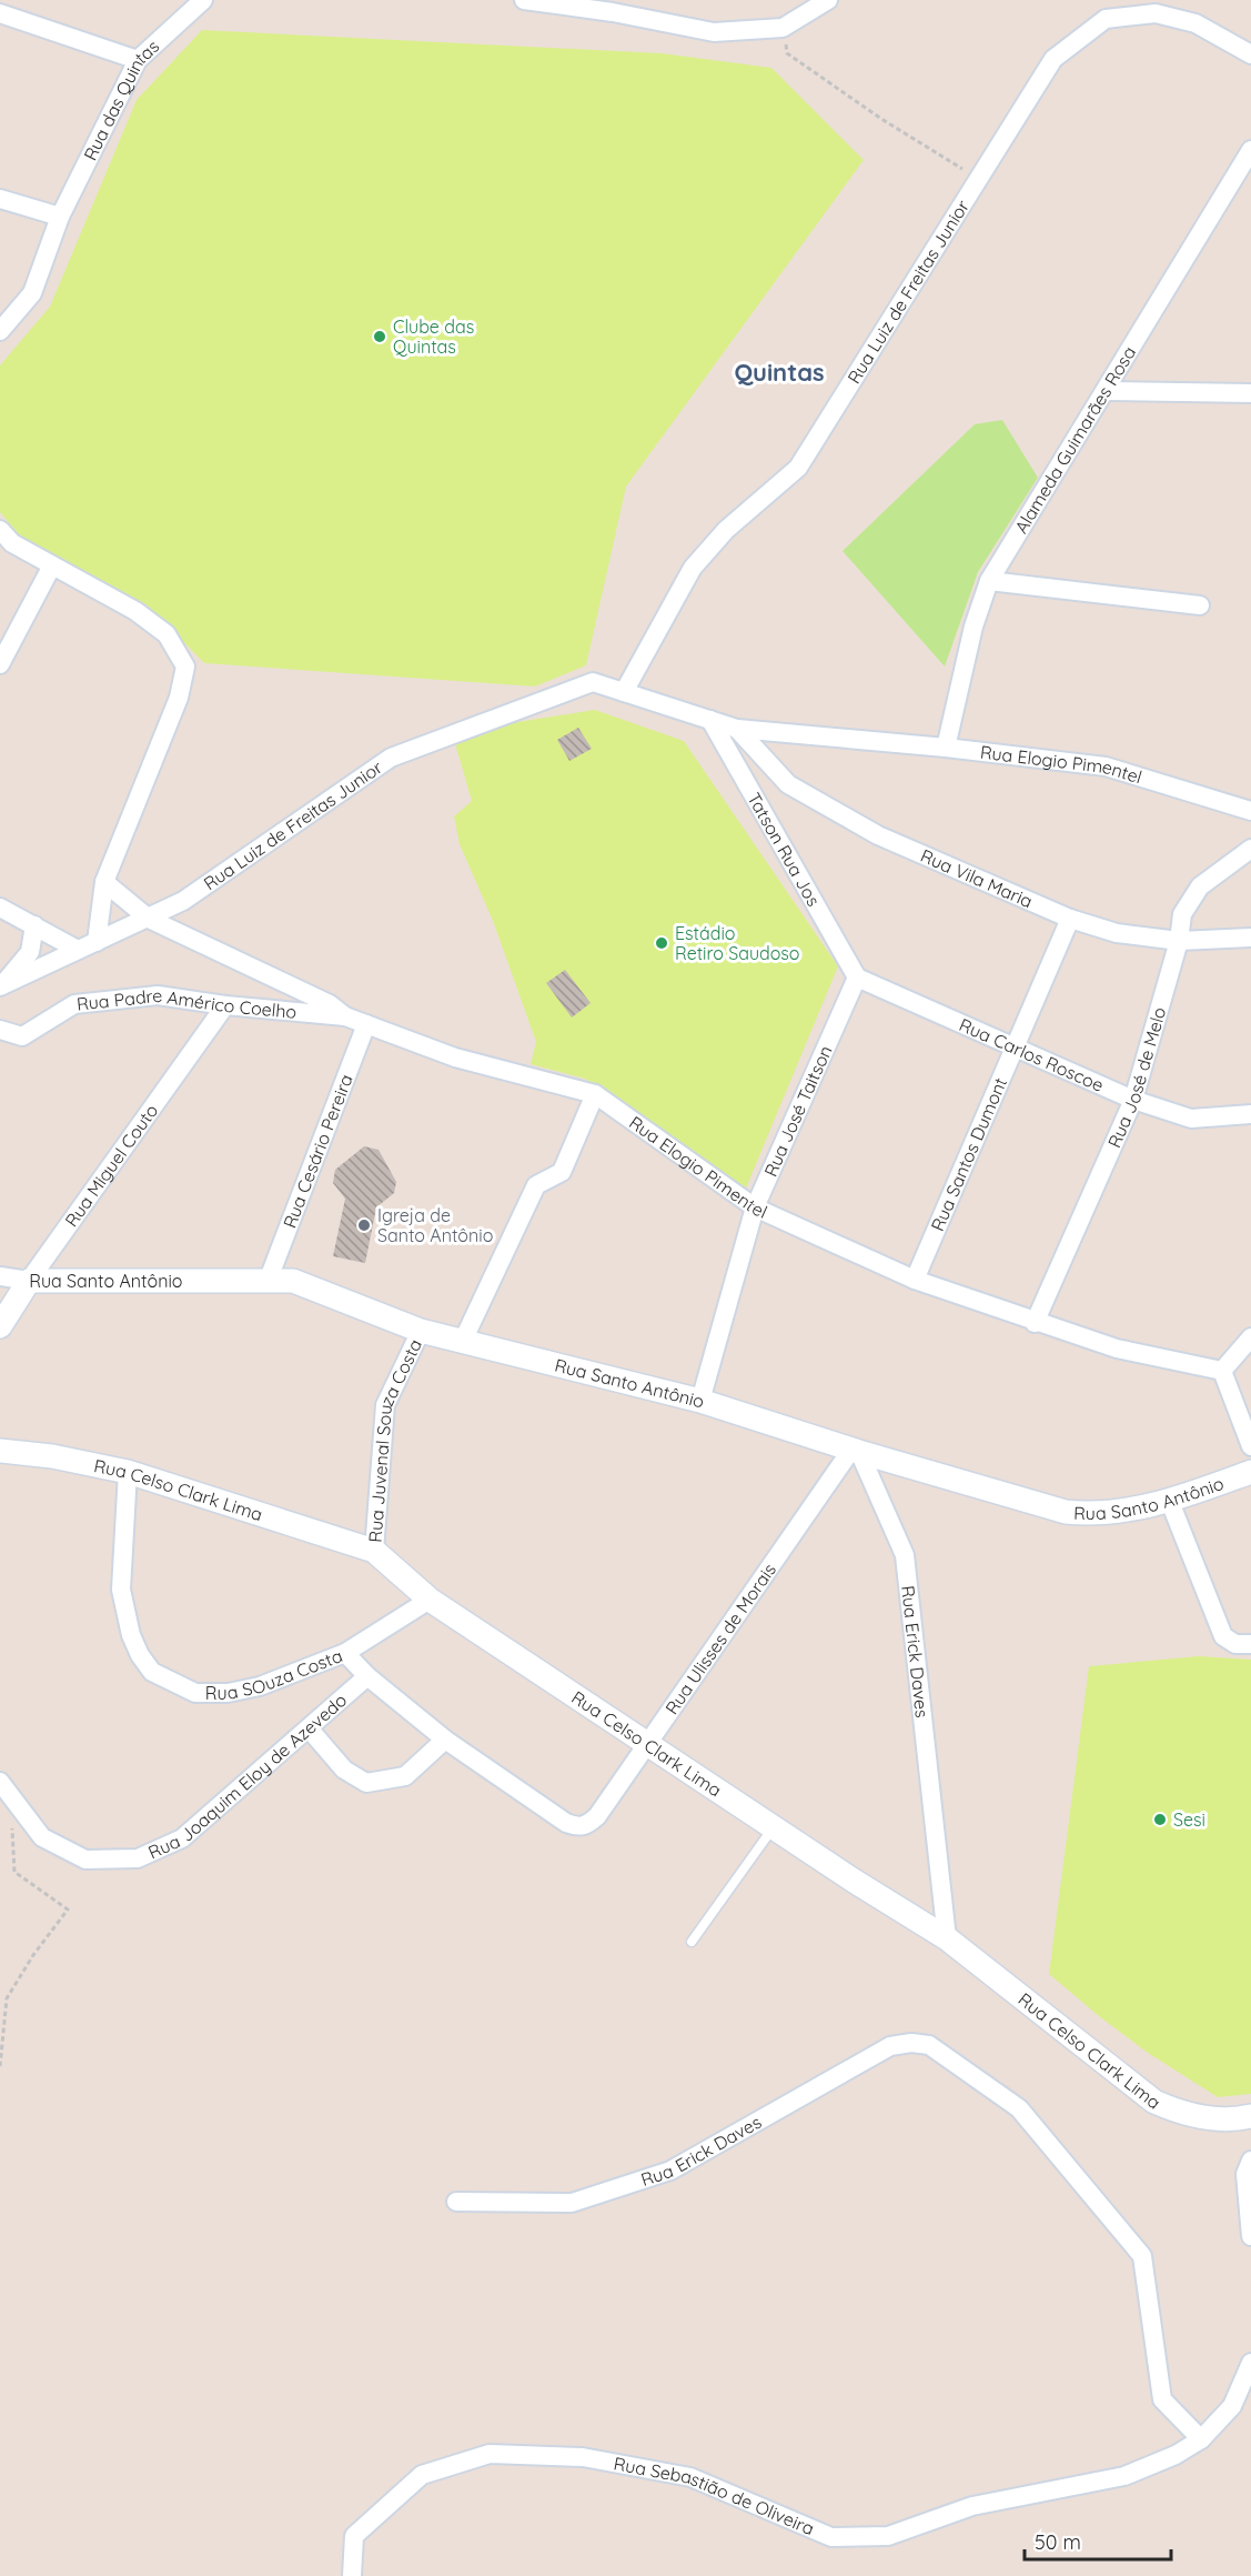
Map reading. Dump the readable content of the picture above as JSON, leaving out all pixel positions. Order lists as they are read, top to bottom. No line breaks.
{"streets":{"street":["Rua das Quintas","Rua Luiz de Freitas Junior","Alameda Guimarães Rosa","Rua Elogio Pimentel","Tatson Rua Jos","Rua Vila Maria","Rua Padre Américo Coelho","Rua Carlos Roscoe","Rua José de Melo","Rua José Taitson","Rua Cesário Pereira","Rua Santos Dumont","Rua Miguel Couto","Rua Santo Antônio","Rua Juvenal Souza Costa","Rua Celso Clark Lima","Rua Ulisses de Morais","Rua Erick Daves","Rua SOuza Costa","Rua Joaquim Eloy de Azevedo","Rua Sebastião de Oliveira"]},"crossings":[["Rua Luiz de Freitas Junior","Rua Elogio Pimentel"],["Alameda Guimarães Rosa","Rua Elogio Pimentel"],["Rua Elogio Pimentel","Tatson Rua Jos"],["Rua Elogio Pimentel","Rua Vila Maria"],["Rua Elogio Pimentel","Rua Padre Américo Coelho"],["Rua Elogio Pimentel","Rua José de Melo"],["Rua Elogio Pimentel","Rua José Taitson"],["Rua Elogio Pimentel","Rua Cesário Pereira"],["Rua Elogio Pimentel","Rua Santos Dumont"],["Tatson Rua Jos","Rua Carlos Roscoe"],["Tatson Rua Jos","Rua José Taitson"],["Rua Vila Maria","Rua José de Melo"],["Rua Vila Maria","Rua Santos Dumont"],["Rua Padre Américo Coelho","Rua Miguel Couto"],["Rua Carlos Roscoe","Rua José de Melo"],["Rua Carlos Roscoe","Rua José Taitson"],["Rua Carlos Roscoe","Rua Santos Dumont"],["Rua José Taitson","Rua Santo Antônio"],["Rua Cesário Pereira","Rua Santo Antônio"],["Rua Miguel Couto","Rua Santo Antônio"],["Rua Santo Antônio","Rua Juvenal Souza Costa"],["Rua Santo Antônio","Rua Ulisses de Morais"],["Rua Santo Antônio","Rua Erick Daves"],["Rua Juvenal Souza Costa","Rua Celso Clark Lima"],["Rua Celso Clark Lima","Rua Ulisses de Morais"],["Rua Celso Clark Lima","Rua Erick Daves"],["Rua Celso Clark Lima","Rua SOuza Costa"],["Rua Ulisses de Morais","Rua Erick Daves"],["Rua Erick Daves","Rua Sebastião de Oliveira"]],"districts":["Quintas"],"places":["Clube das Quintas","Estádio Retiro Saudoso","Igreja de Santo Antônio","Sesi"],"scale_bar":"50 m"}
